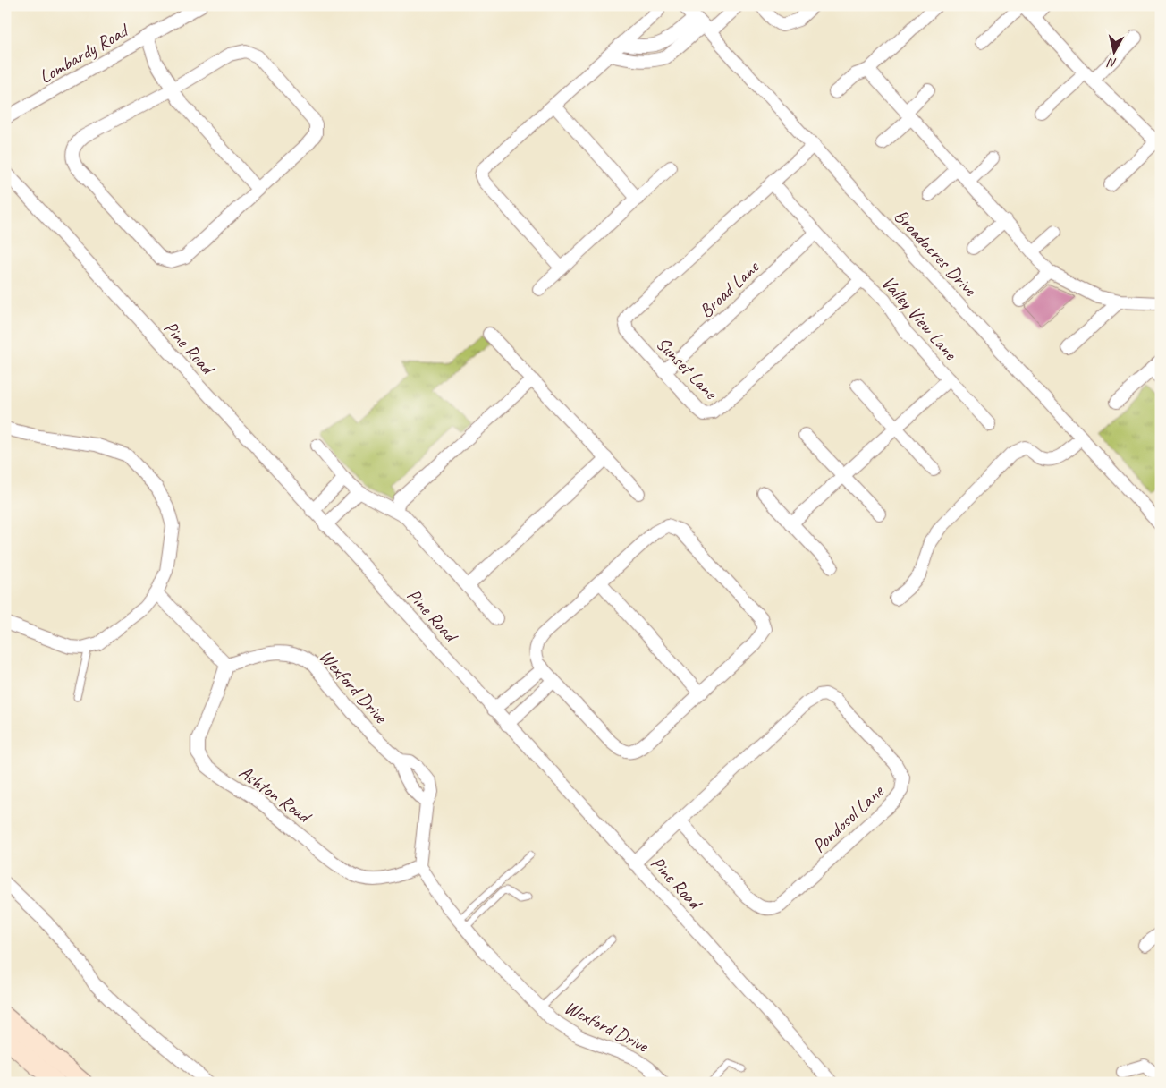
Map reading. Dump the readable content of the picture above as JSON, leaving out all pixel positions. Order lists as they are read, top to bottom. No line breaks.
{"streets":{"street":["Lombardy Road","Broadacres Drive","Broad Lane","Valley View Lane","Pine Road","Sunset Lane","Wexford Drive","Ashton Road","Pondosol Lane"]},"crossings":[["Broadacres Drive","Sunset Lane"],["Broad Lane","Sunset Lane"],["Valley View Lane","Sunset Lane"],["Pine Road","Pondosol Lane"],["Wexford Drive","Ashton Road"]],"north":"bottom"}
